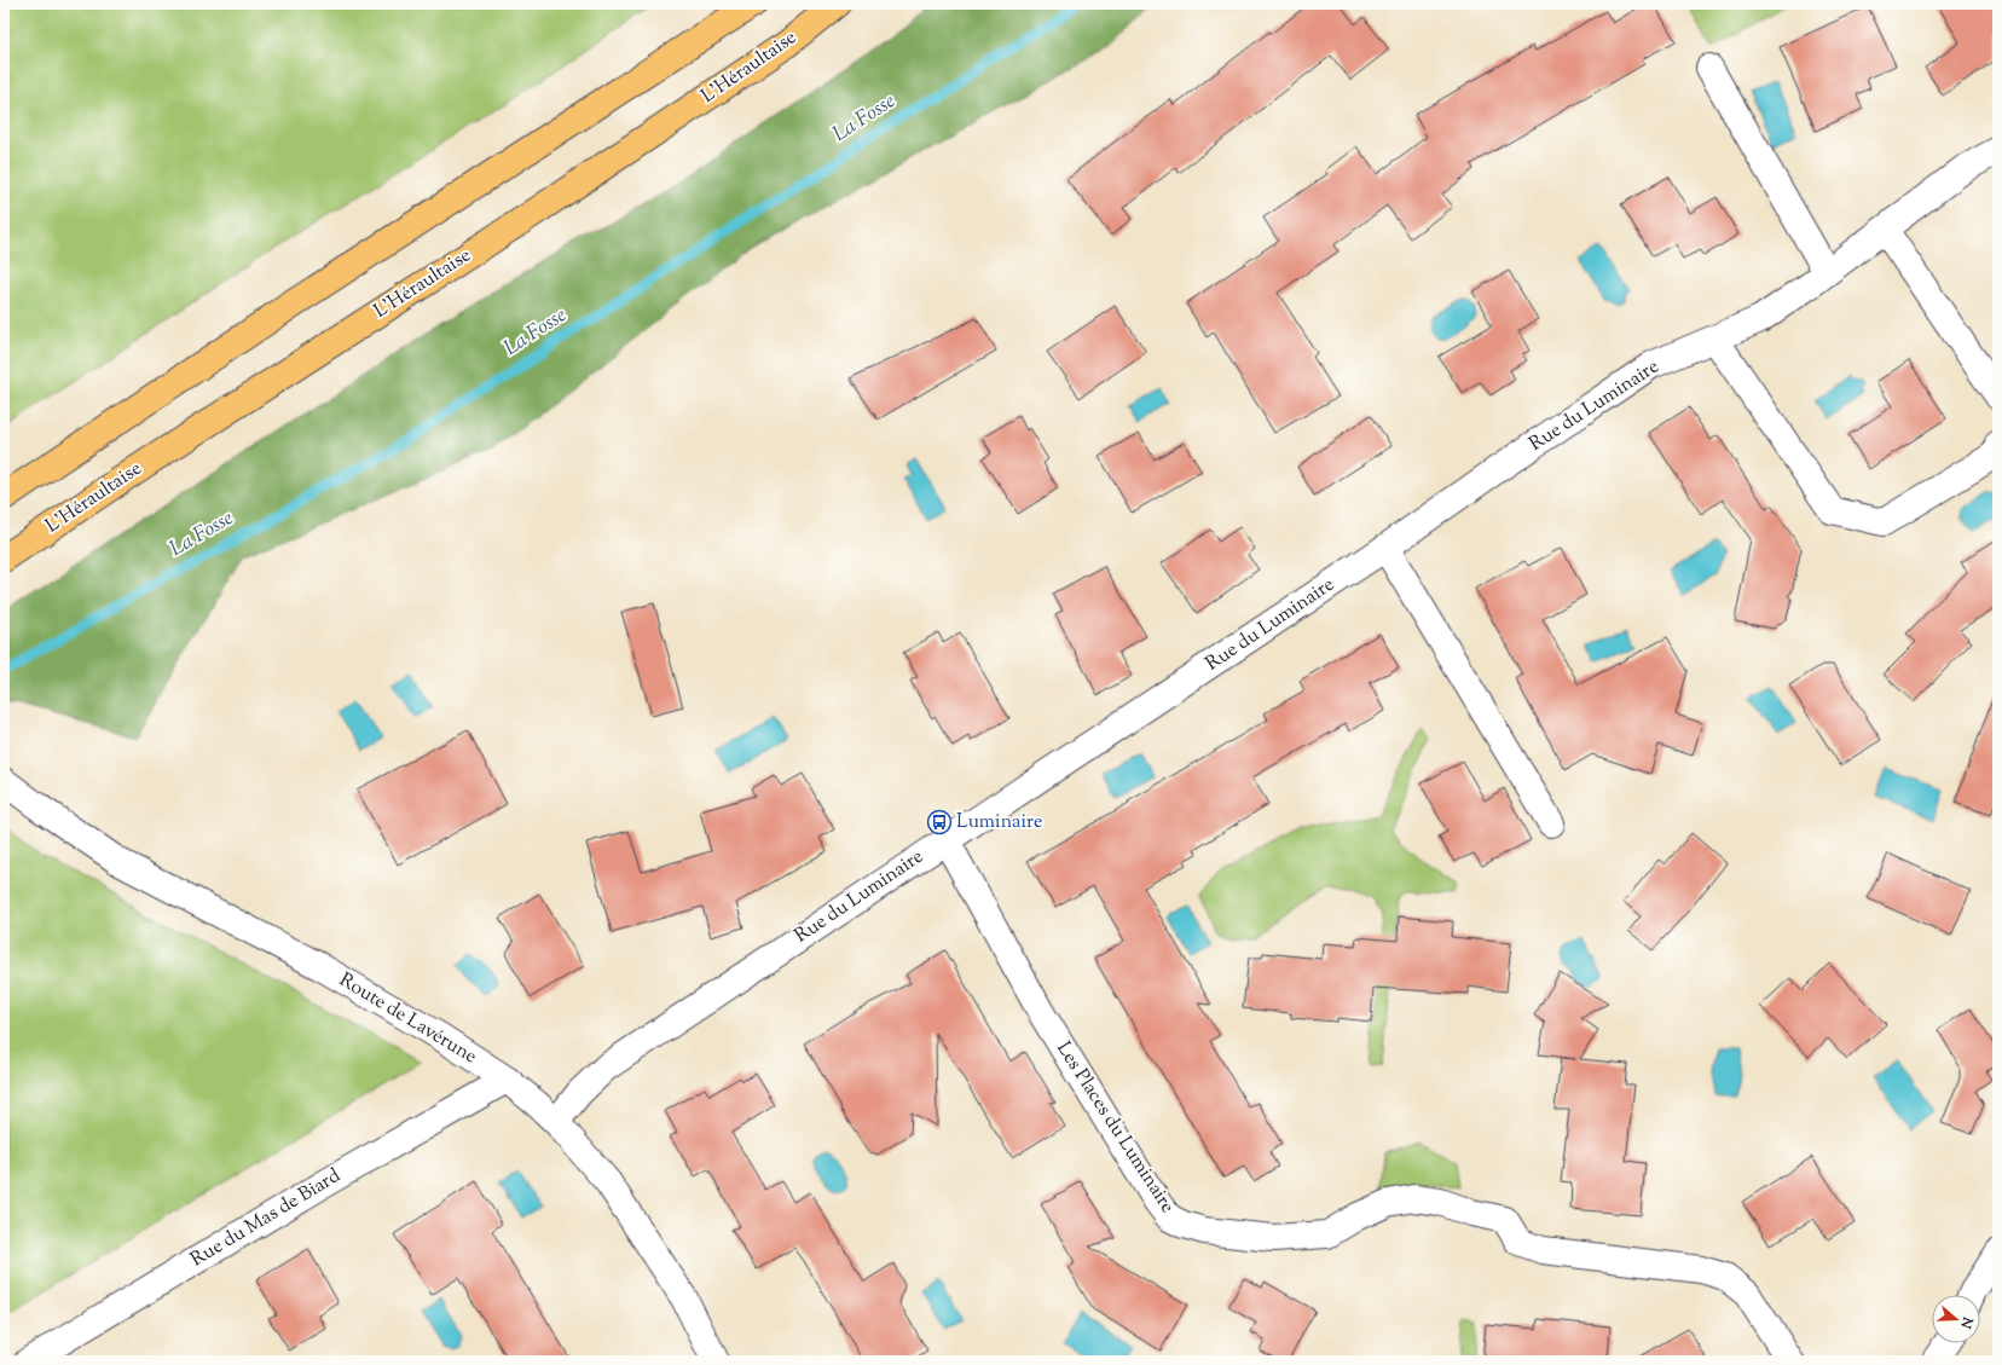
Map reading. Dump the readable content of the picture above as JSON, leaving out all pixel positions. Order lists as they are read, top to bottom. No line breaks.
{"streets":{"highway":["L'Héraultaise"],"street":["Rue du Luminaire","Route de Lavérune","Les Places du Luminaire","Rue du Mas de Biard"]},"crossings":[["Rue du Luminaire","Route de Lavérune"],["Rue du Luminaire","Les Places du Luminaire"],["Route de Lavérune","Rue du Mas de Biard"]],"water":["La Fosse"],"places":{"bus stop":["Luminaire"]},"north":"right"}
